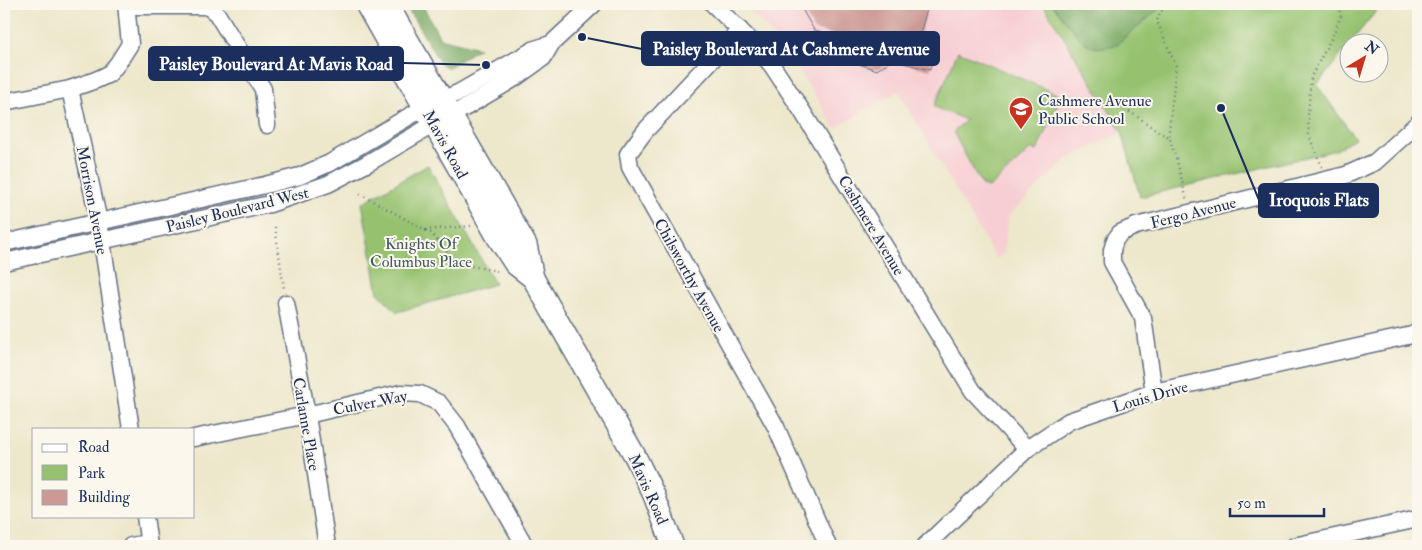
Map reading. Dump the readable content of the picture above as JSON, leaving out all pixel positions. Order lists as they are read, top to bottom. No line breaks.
{"streets":{"main road":["Mavis Road"],"street":["Morrison Avenue","Paisley Boulevard West","Fergo Avenue","Cashmere Avenue","Chilsworthy Avenue","Louis Drive","Culver Way","Carlanne Place"]},"crossings":[["Mavis Road","Paisley Boulevard West"],["Morrison Avenue","Paisley Boulevard West"],["Fergo Avenue","Louis Drive"],["Cashmere Avenue","Chilsworthy Avenue"],["Cashmere Avenue","Louis Drive"],["Culver Way","Carlanne Place"]],"parks":["Knights Of Columbus Place"],"places":{"other":["Paisley Boulevard At Cashmere Avenue","Paisley Boulevard At Mavis Road","Iroquois Flats"],"school or university":["Cashmere Avenue Public School"]},"legend":["Road","Park","Building"],"scale_bar":"50 m","north":"top right"}
